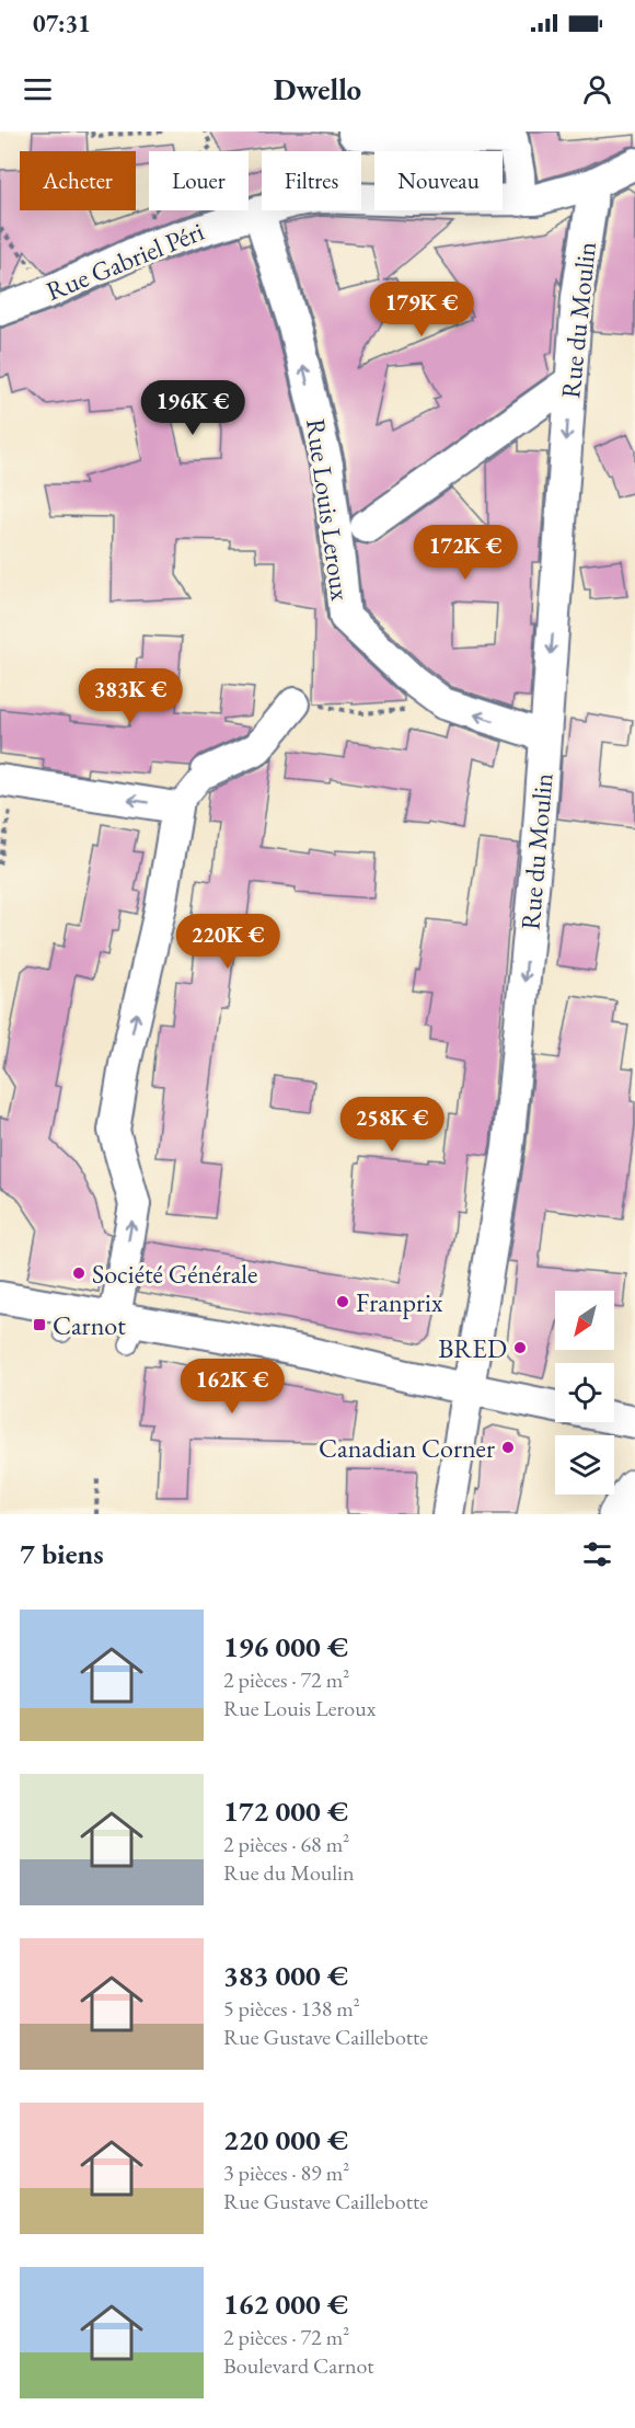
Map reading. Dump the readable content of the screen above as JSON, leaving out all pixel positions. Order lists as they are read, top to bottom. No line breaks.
{"streets":{"street":["Rue Gabriel Péri","Rue du Moulin","Rue Louis Leroux"]},"crossings":[["Rue Gabriel Péri","Rue du Moulin"],["Rue Gabriel Péri","Rue Louis Leroux"],["Rue du Moulin","Rue Louis Leroux"]],"one_way":["Rue du Moulin","Rue Louis Leroux"],"places":{"other":["Société Générale","Franprix","BRED","Canadian Corner"],"transit":["Carnot"]},"north":"bottom left","page":{"status":"07:31","header":"Dwello","chip":["Acheter","Louer","Filtres","Nouveau"],"price":["179K €","196K €","172K €","383K €","220K €","258K €","162K €"],"heading":"7 biens","list":[{"name":"196 000 €","note":"2 pièces · 72 m² · Rue Louis Leroux"},{"name":"172 000 €","note":"2 pièces · 68 m² · Rue du Moulin"},{"name":"383 000 €","note":"5 pièces · 138 m² · Rue Gustave Caillebotte"},{"name":"220 000 €","note":"3 pièces · 89 m² · Rue Gustave Caillebotte"},{"name":"162 000 €","note":"2 pièces · 72 m² · Boulevard Carnot"}]}}
